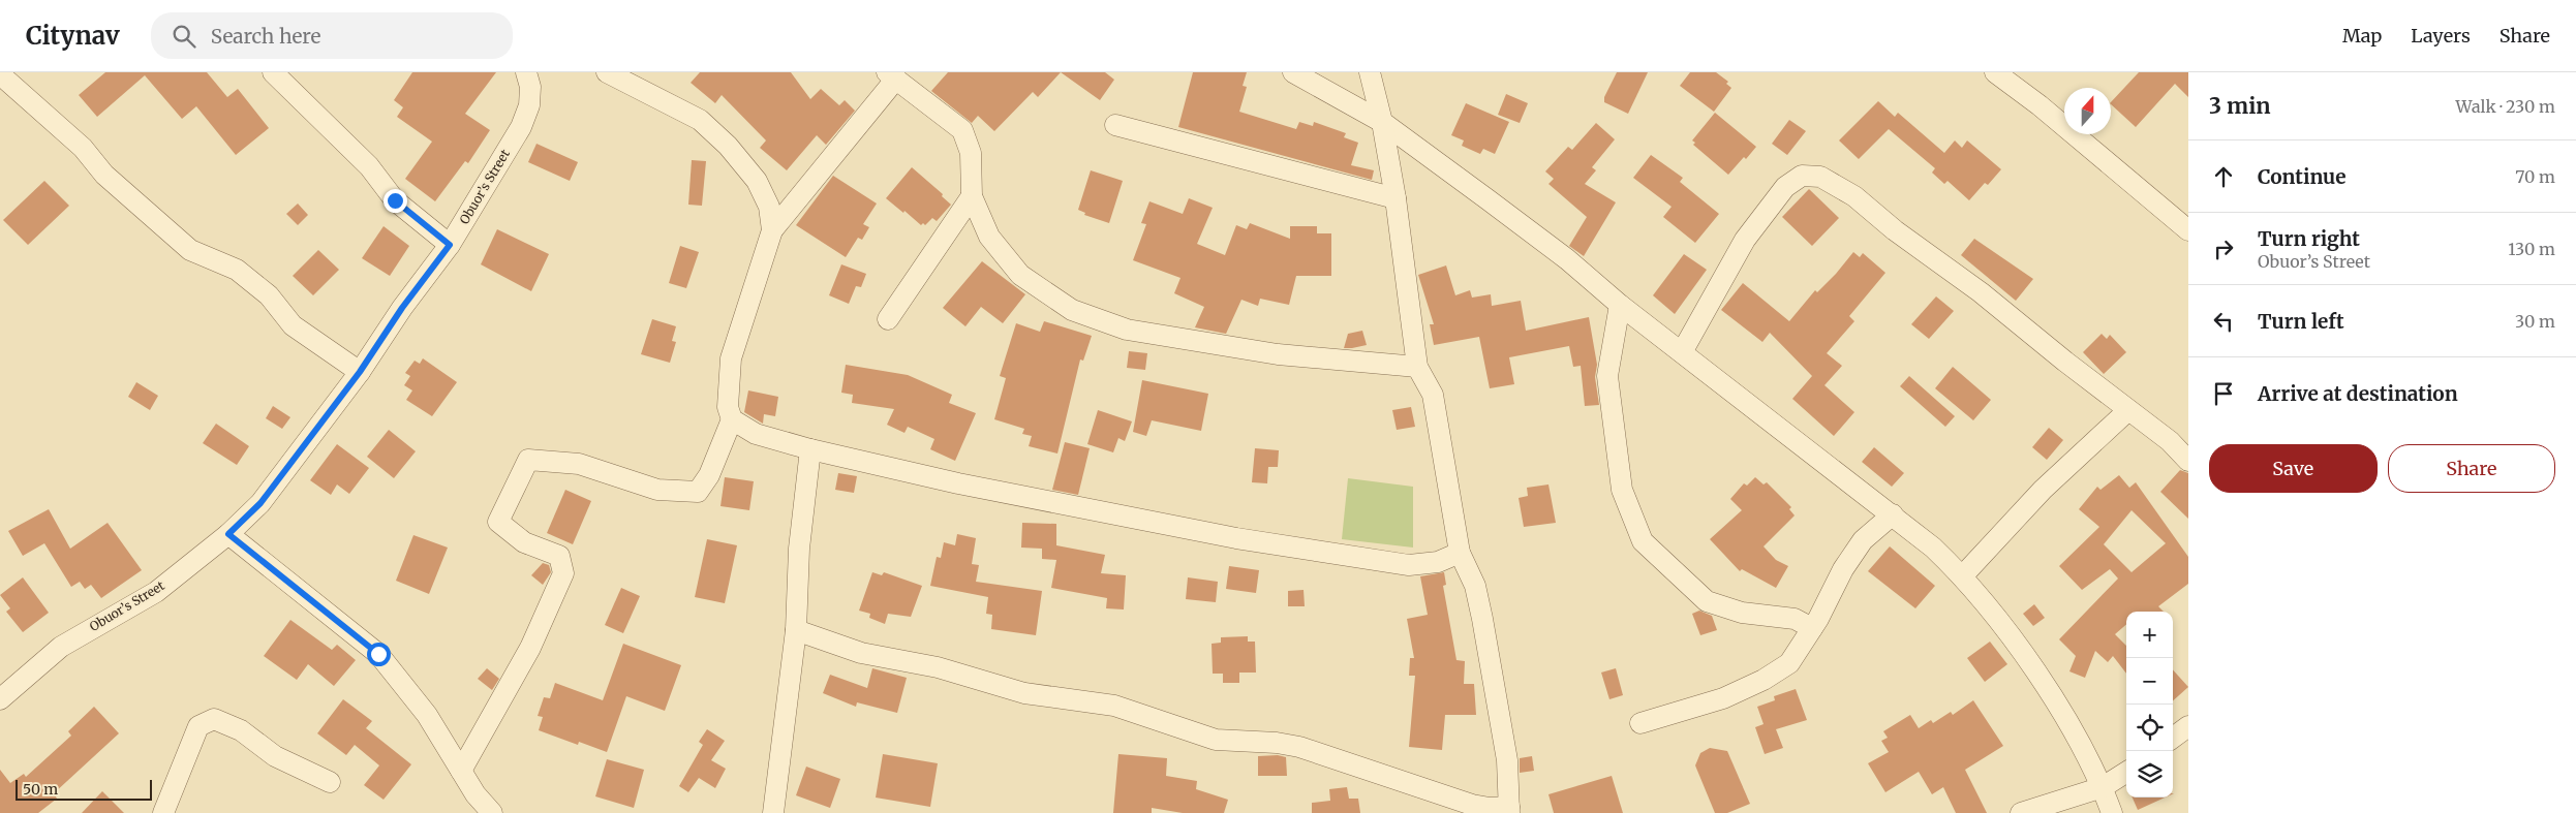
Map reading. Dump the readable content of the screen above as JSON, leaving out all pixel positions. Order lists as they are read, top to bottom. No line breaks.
{"streets":{"street":["Obuor’s Street"]},"scale_bar":"50 m","north":"top","page":{"header":"Citynav","search":"Search here","nav":["Map","Layers","Share"],"heading":["3 min","Walk · 230 m"],"list":[["Continue","70 m"],["Turn right","Obuor’s Street","130 m"],["Turn left","30 m"],"Arrive at destination"],"buttons":["Save","Share"],"map_buttons":["+","−"],"scale":"50 m"}}
